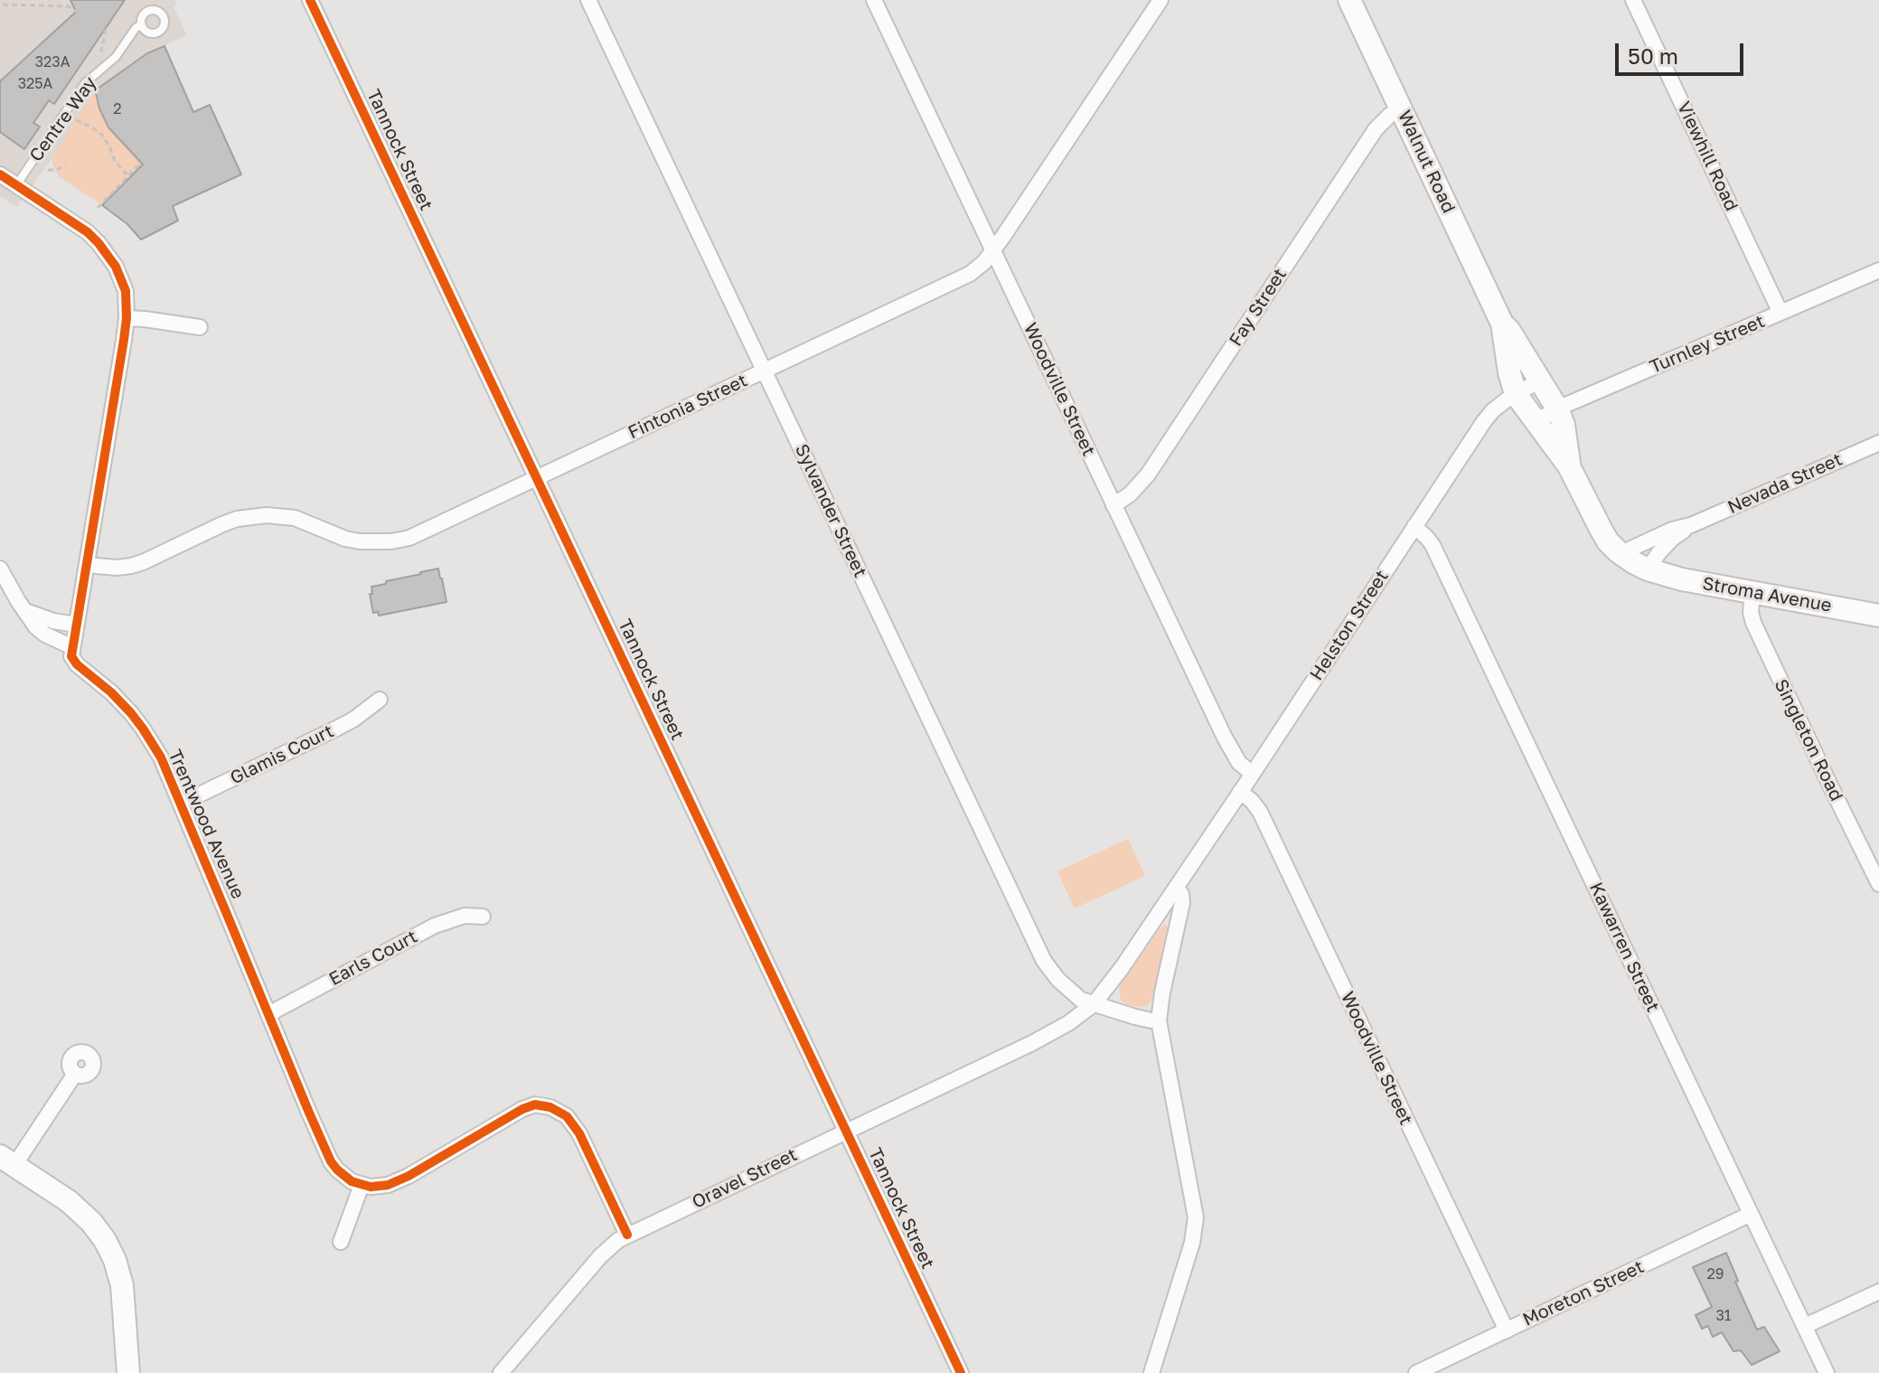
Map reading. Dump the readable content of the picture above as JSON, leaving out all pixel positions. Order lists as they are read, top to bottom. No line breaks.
{"streets":{"street":["Tannock Street","Viewhill Road","Walnut Road","Fay Street","Turnley Street","Woodville Street","Fintonia Street","Nevada Street","Sylvander Street","Stroma Avenue","Helston Street","Singleton Road","Glamis Court","Trentwood Avenue","Kawarren Street","Earls Court","Oravel Street","Moreton Street"],"lane":["Centre Way"]},"crossings":[["Tannock Street","Fintonia Street"],["Tannock Street","Oravel Street"],["Viewhill Road","Turnley Street"],["Walnut Road","Fay Street"],["Walnut Road","Turnley Street"],["Walnut Road","Nevada Street"],["Walnut Road","Stroma Avenue"],["Walnut Road","Helston Street"],["Fay Street","Woodville Street"],["Woodville Street","Fintonia Street"],["Woodville Street","Helston Street"],["Woodville Street","Moreton Street"],["Fintonia Street","Sylvander Street"],["Nevada Street","Stroma Avenue"],["Sylvander Street","Helston Street"],["Stroma Avenue","Singleton Road"],["Helston Street","Kawarren Street"],["Helston Street","Oravel Street"],["Glamis Court","Trentwood Avenue"],["Trentwood Avenue","Earls Court"],["Kawarren Street","Moreton Street"]],"house_numbers":["323A","325A","2","29","31"],"scale_bar":"50 m"}
